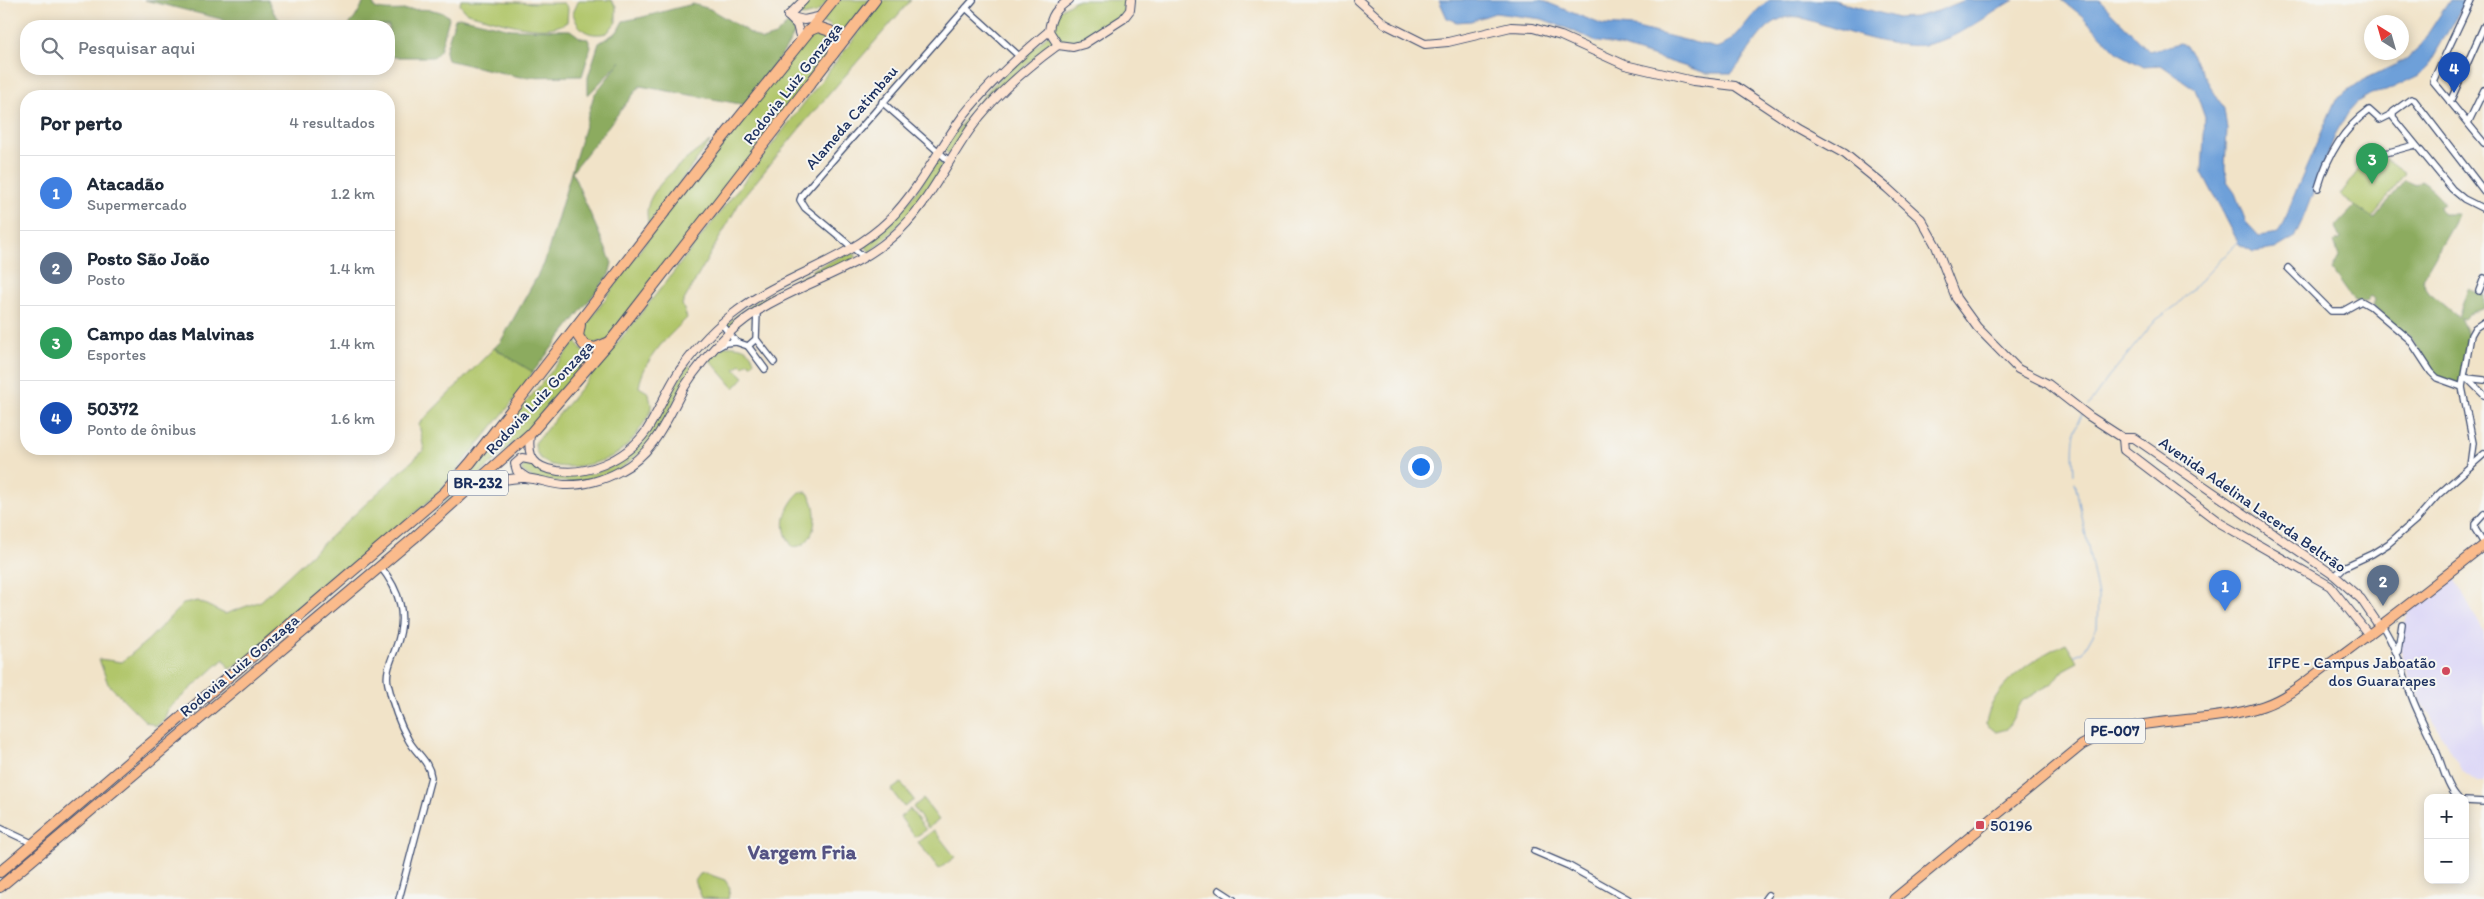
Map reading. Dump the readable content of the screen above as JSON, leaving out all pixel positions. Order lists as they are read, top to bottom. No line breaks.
{"streets":{"highway":["Rodovia Luiz Gonzaga","BR-232"],"main road":["Avenida Adelina Lacerda Beltrão","PE-007"],"street":["Alameda Catimbau"]},"crossings":[["Avenida Adelina Lacerda Beltrão","PE-007"]],"districts":["Vargem Fria"],"places":{"other":["IFPE - Campus Jaboatão dos Guararapes"],"transit":["50196"]},"north":"top left","page":{"search":"Pesquisar aqui","pins":["4","3","2","1"],"heading":["Por perto","4 resultados"],"list":[{"mark":"1","name":"Atacadão","note":"Supermercado","value":"1.2 km"},{"mark":"2","name":"Posto São João","note":"Posto","value":"1.4 km"},{"mark":"3","name":"Campo das Malvinas","note":"Esportes","value":"1.4 km"},{"mark":"4","name":"50372","note":"Ponto de ônibus","value":"1.6 km"}],"map_buttons":["+","−"]}}
